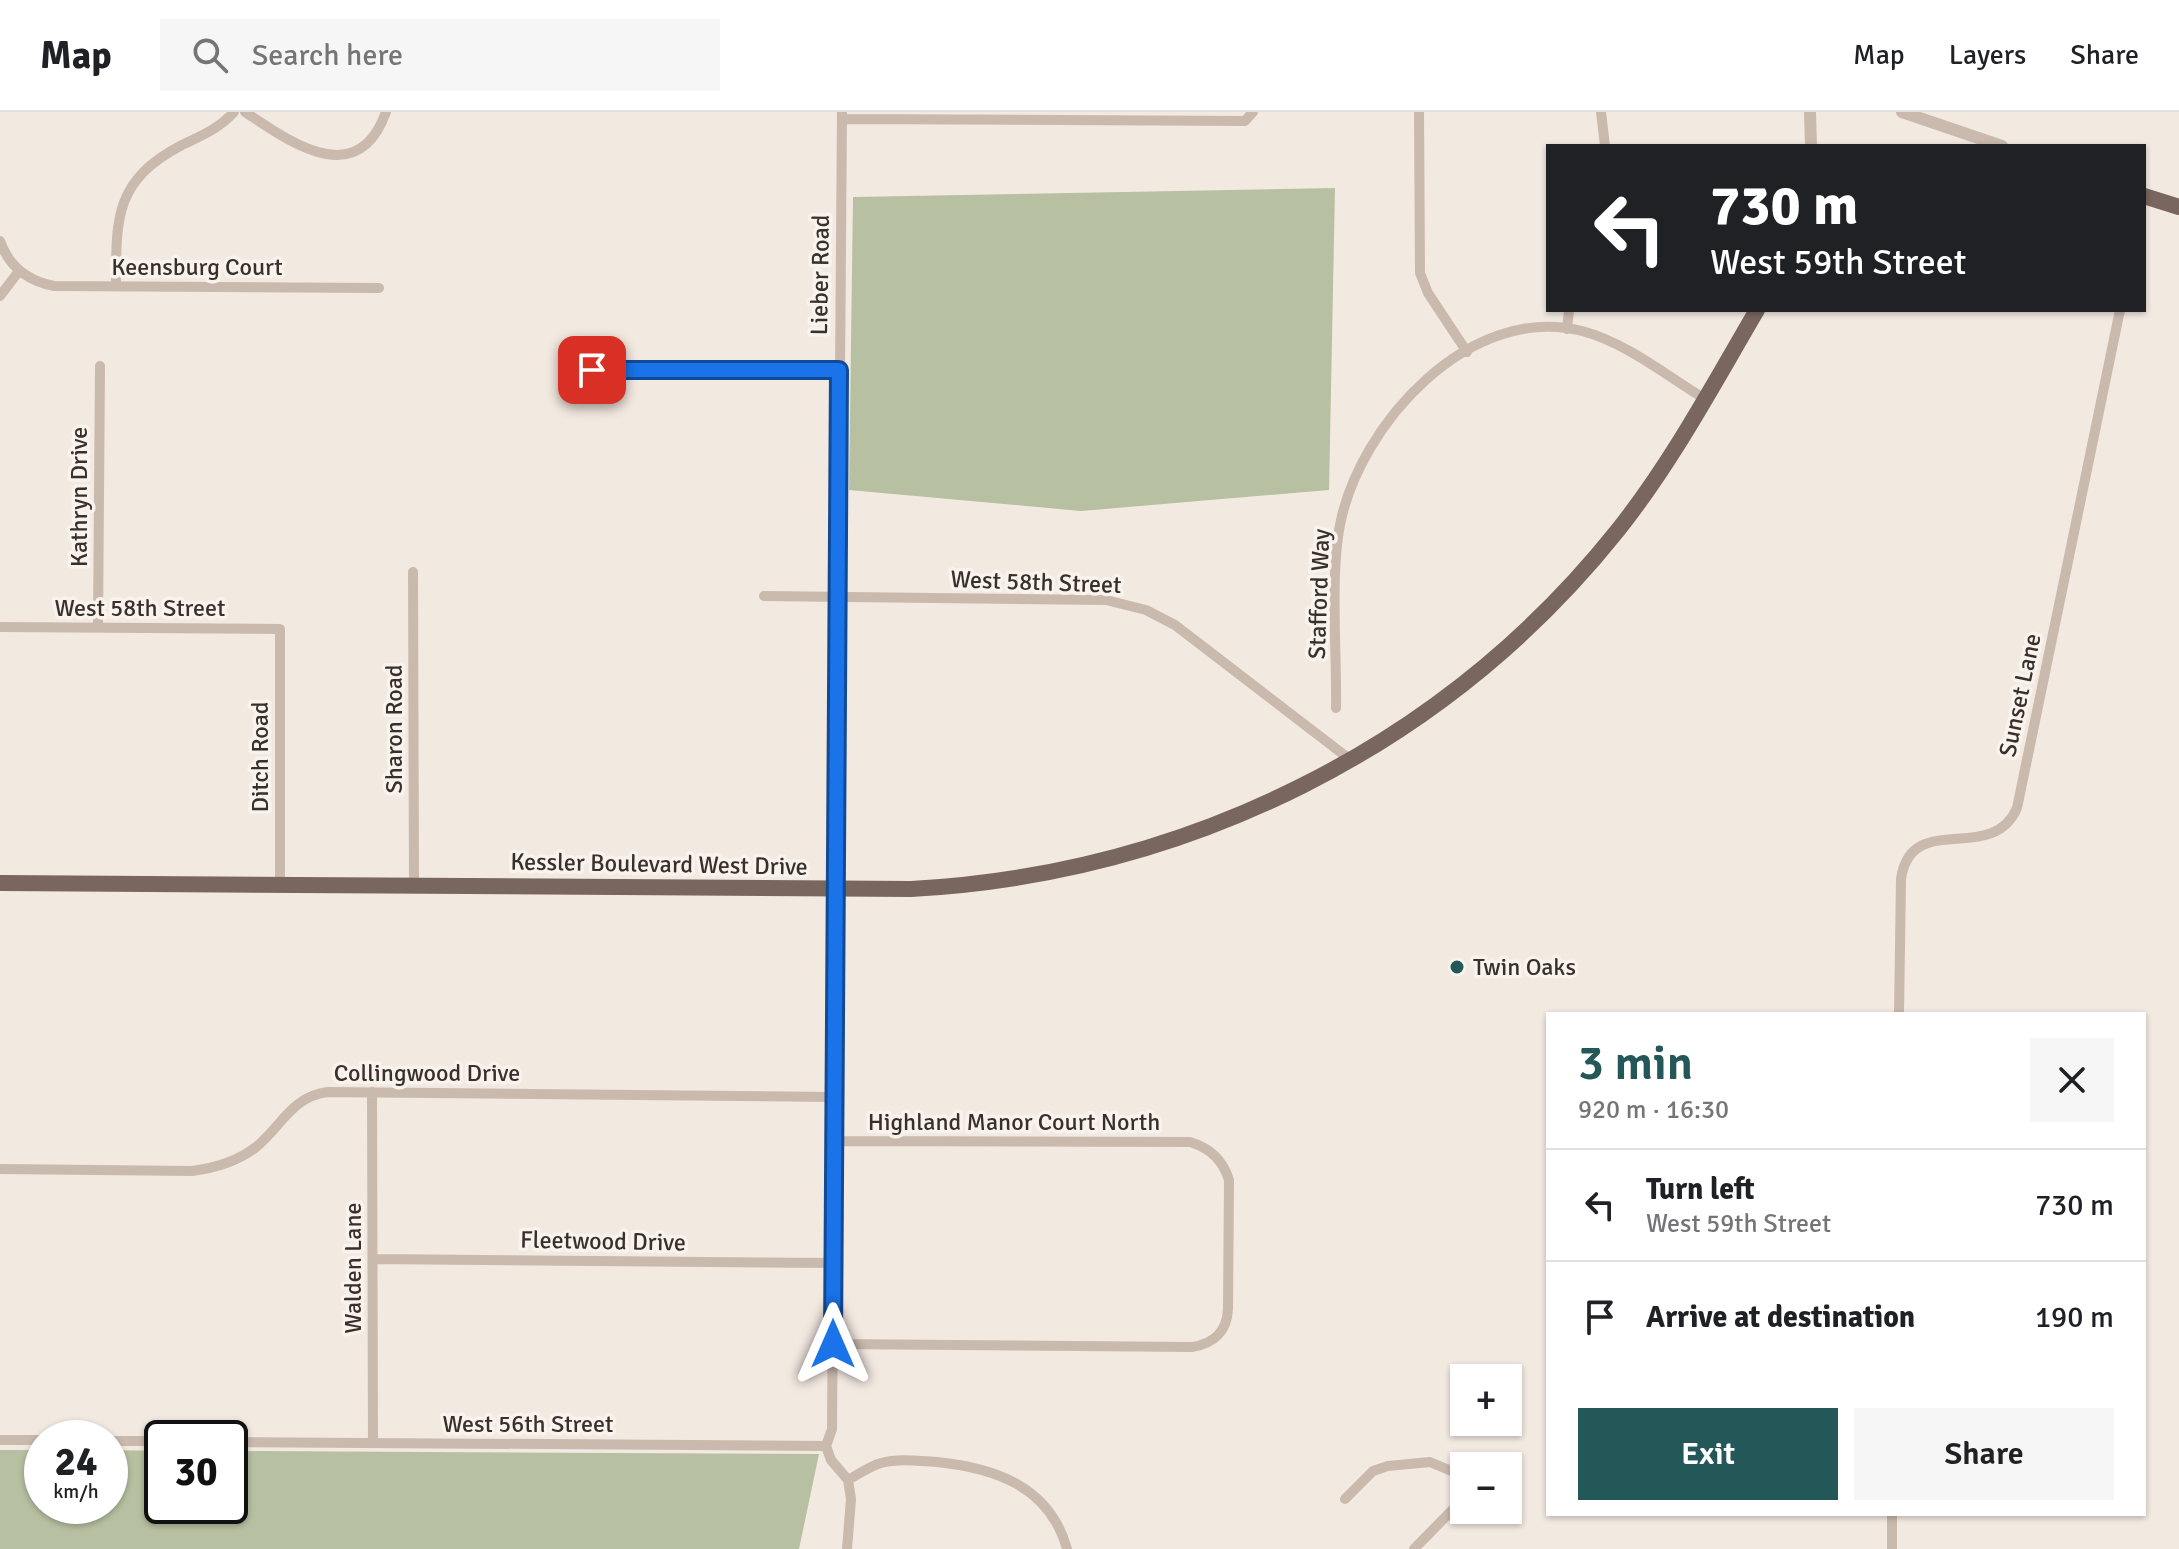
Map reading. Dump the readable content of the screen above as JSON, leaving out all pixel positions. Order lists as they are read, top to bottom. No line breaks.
{"streets":{"main road":["Kessler Boulevard West Drive"],"street":["Keensburg Court","Lieber Road","Kathryn Drive","West 58th Street","Stafford Way","Sunset Lane","Sharon Road","Ditch Road","Collingwood Drive","Highland Manor Court North","Fleetwood Drive","Walden Lane","West 56th Street"]},"crossings":[["Lieber Road","West 58th Street"],["Lieber Road","Kessler Boulevard West Drive"],["Lieber Road","Collingwood Drive"],["Lieber Road","Highland Manor Court North"],["Lieber Road","Fleetwood Drive"],["Lieber Road","West 56th Street"],["Kathryn Drive","West 58th Street"],["West 58th Street","Ditch Road"],["West 58th Street","Kessler Boulevard West Drive"],["Stafford Way","Kessler Boulevard West Drive"],["Sharon Road","Kessler Boulevard West Drive"],["Ditch Road","Kessler Boulevard West Drive"],["Collingwood Drive","Walden Lane"],["Fleetwood Drive","Walden Lane"],["Walden Lane","West 56th Street"]],"places":["Twin Oaks"],"page":{"header":"Map","search":"Search here","nav":["Map","Layers","Share"],"turn":["730 m","West 59th Street"],"heading":["3 min","920 m · 16:30"],"list":[{"name":"Turn left","note":"West 59th Street","value":"730 m"},{"name":"Arrive at destination","value":"190 m"}],"map_buttons":["+","−"],"buttons":["Exit","Share"],"speed":"24 km/h","limit":"30"}}
